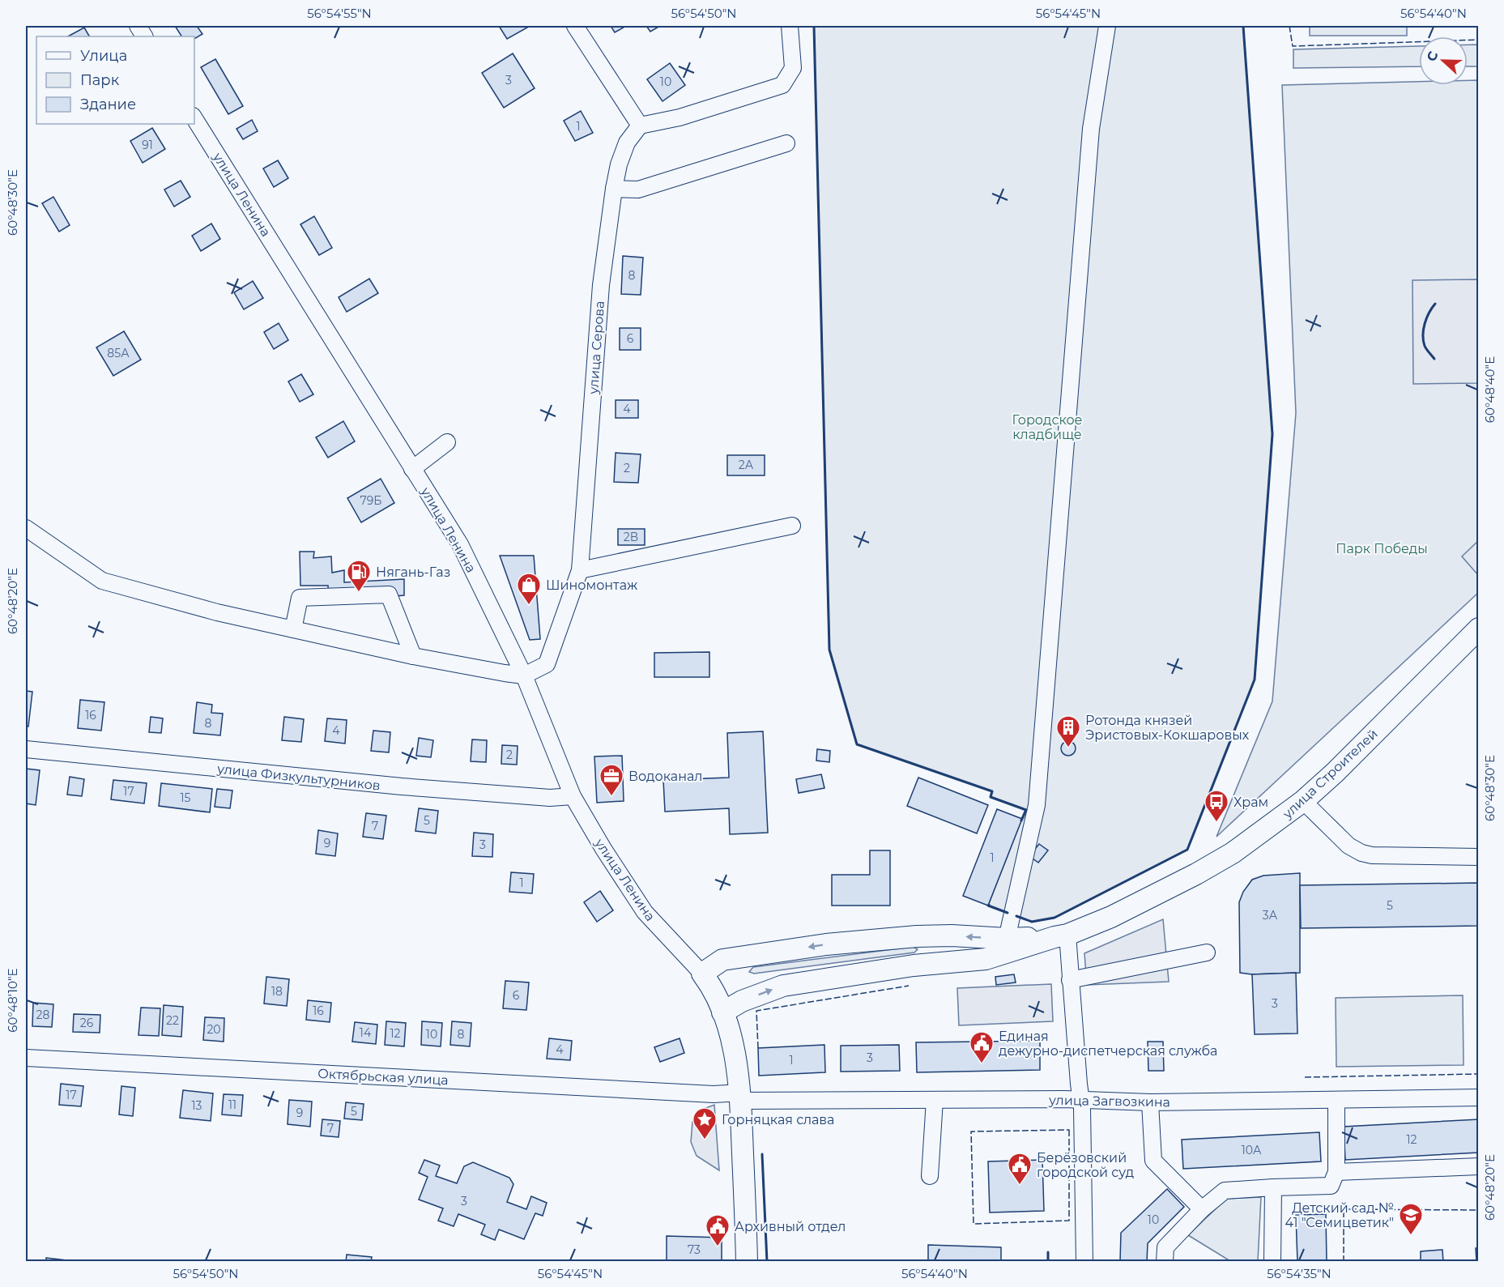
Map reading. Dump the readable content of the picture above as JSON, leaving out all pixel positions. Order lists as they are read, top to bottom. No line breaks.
{"streets":{"main road":["улица Строителей"],"street":["улица Ленина","улица Серова","улица Физкультурников","Октябрьская улица","улица Загвозкина"]},"crossings":[["улица Ленина","улица Серова"],["улица Ленина","улица Физкультурников"],["Октябрьская улица","улица Загвозкина"]],"parks":["Городское кладбище","Парк Победы"],"places":{"fuel station":["Нягань-Газ"],"shop":["Шиномонтаж"],"building":["Ротонда князей Эристовых-Кокшаровых"],"office":["Водоканал"],"bus stop":["Храм"],"public building":["Единая дежурно-диспетчерская служба","Берёзовский городской суд","Архивный отдел"],"place":["Горняцкая слава"],"school or university":["Детский сад № 41 \"Семицветик\""]},"house_numbers":["3","10","1","91","8","6","85А","4","2А","2","79Б","2В","16","8","4","2","17","15","5","7","9","3","1","1","5","3А","18","6","3","16","28","22","26","20","14","12","10","8","4","3","1","17","11","13","5","9","7","12","10А","3","10","73"],"legend":["Улица","Парк","Здание"],"north":"left","coordinates":["56°54'55\"N","56°54'50\"N","56°54'45\"N","56°54'40\"N","60°48'30\"E","60°48'40\"E","60°48'20\"E","60°48'10\"E","56°54'35\"N"]}
